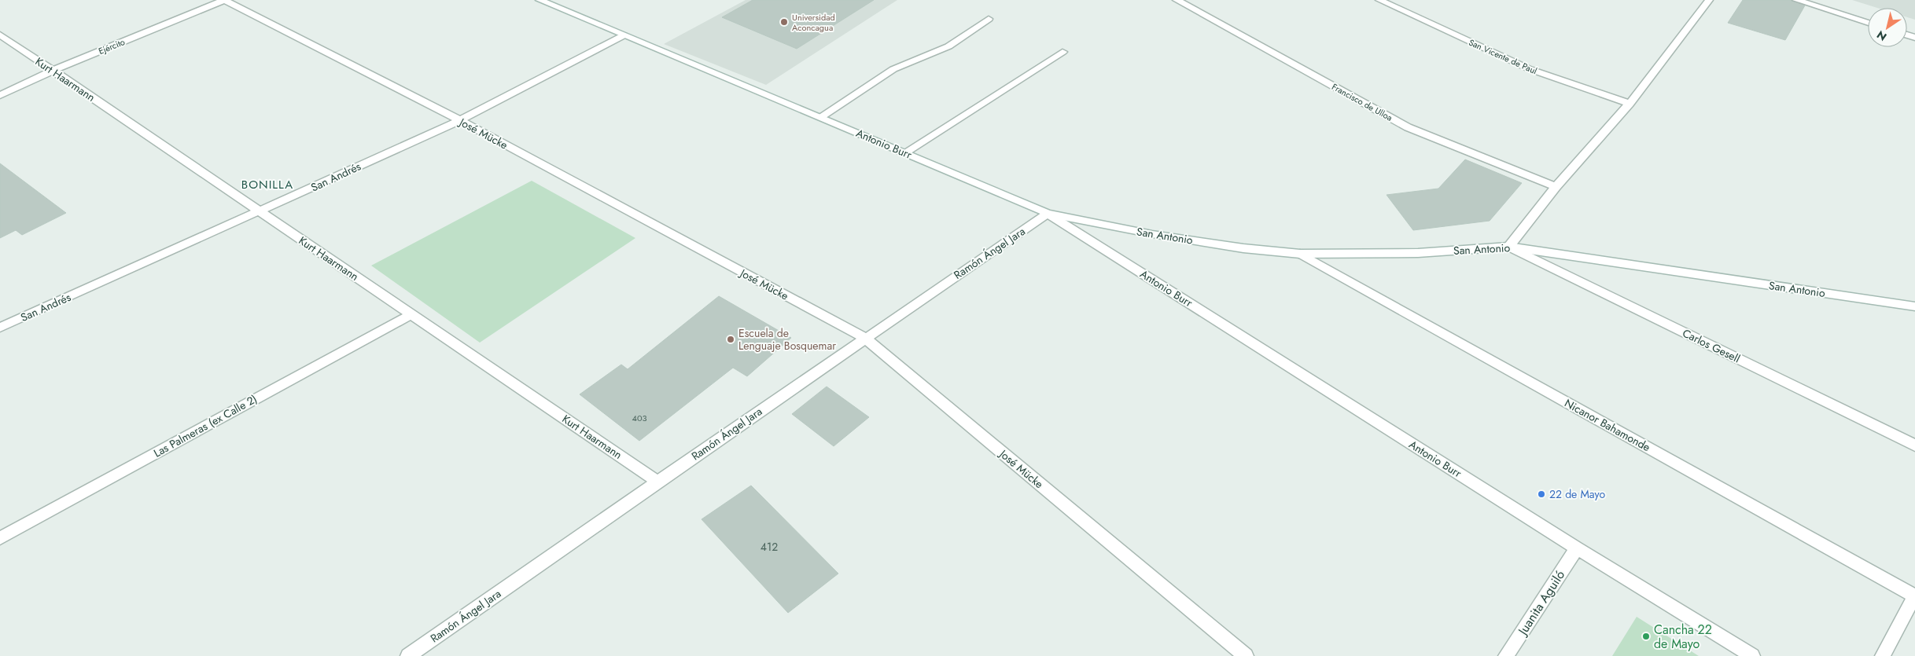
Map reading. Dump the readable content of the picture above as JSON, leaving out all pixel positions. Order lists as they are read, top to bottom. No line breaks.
{"streets":{"street":["Ejército","San Vicente de Paul","Kurt Haarmann","Francisco de Ulloa","José Mücke","Antonio Burr","San Andrés","San Antonio","Ramón Ángel Jara","Carlos Gesell","Nicanor Bahamonde","Las Palmeras (ex Calle 2)","Juanita Aguiló"]},"crossings":[["Ejército","Kurt Haarmann"],["Ejército","José Mücke"],["Kurt Haarmann","San Andrés"],["Kurt Haarmann","Ramón Ángel Jara"],["Kurt Haarmann","Las Palmeras (ex Calle 2)"],["José Mücke","San Andrés"],["José Mücke","Ramón Ángel Jara"],["Antonio Burr","San Andrés"],["Antonio Burr","San Antonio"],["Antonio Burr","Ramón Ángel Jara"],["Antonio Burr","Juanita Aguiló"],["San Antonio","Ramón Ángel Jara"],["San Antonio","Carlos Gesell"],["San Antonio","Nicanor Bahamonde"]],"districts":["BONILLA"],"places":["Universidad Aconcagua","Escuela de Lenguaje Bosquemar","22 de Mayo","Cancha 22 de Mayo"],"house_numbers":["403","412"],"north":"bottom left"}
